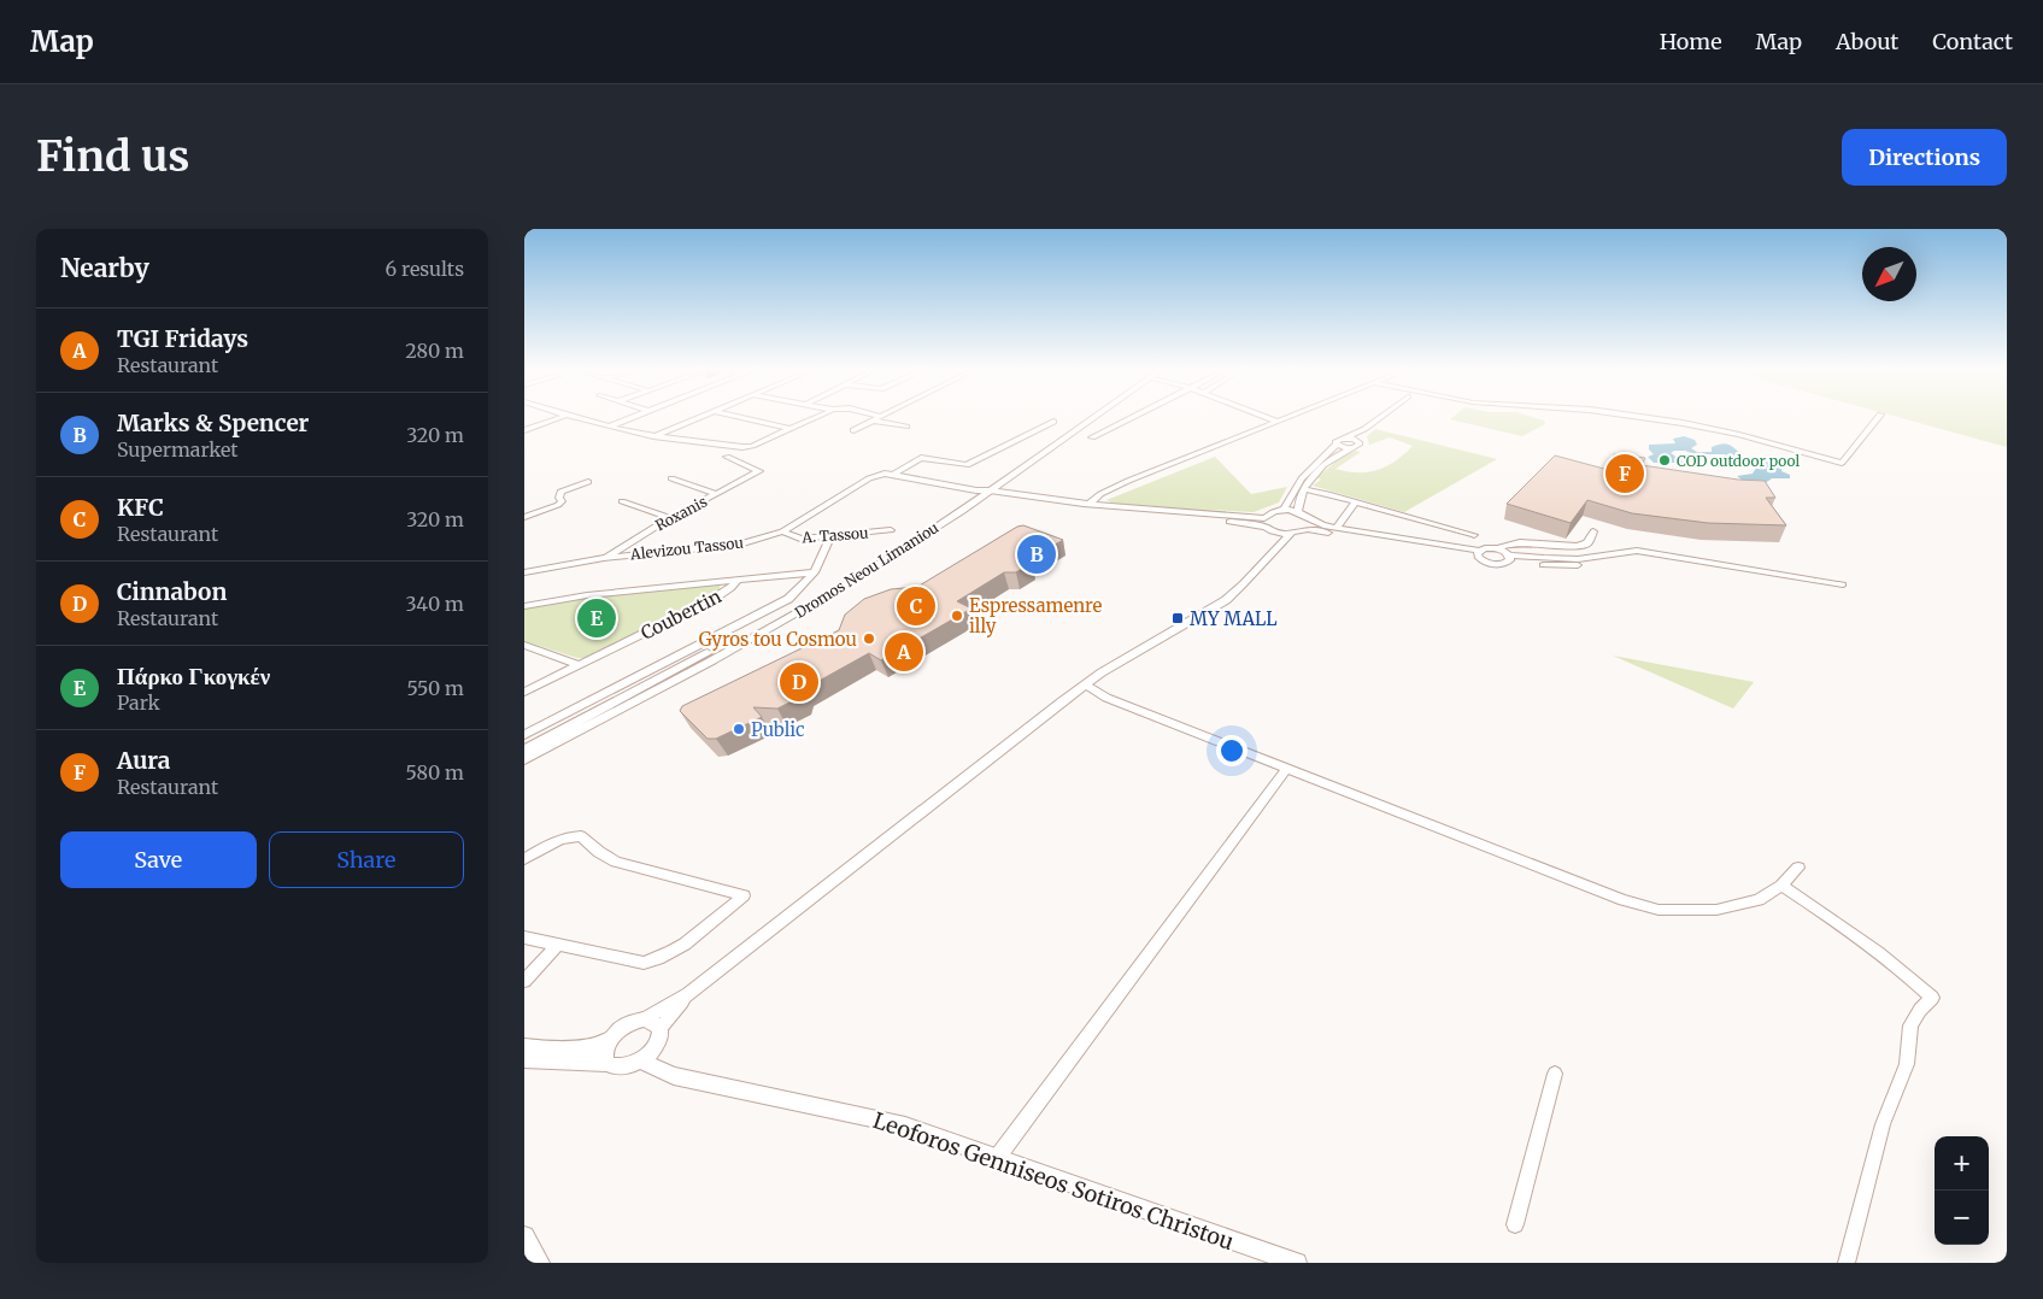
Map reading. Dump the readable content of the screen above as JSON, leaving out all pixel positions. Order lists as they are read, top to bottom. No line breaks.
{"streets":{"main road":["Dromos Neou Limaniou","Leoforos Genniseos Sotiros Christou"],"street":["Roxanis","A. Tassou","Alevizou Tassou","Coubertin"]},"crossings":[["Roxanis","Alevizou Tassou"],["A. Tassou","Alevizou Tassou"],["Alevizou Tassou","Dromos Neou Limaniou"]],"places":{"other":["COD outdoor pool","Espressamenre illy","Gyros tou Cosmou","Public"],"transit":["MY MALL"]},"north":"bottom left","page":{"header":"Map","nav":["Home","Map","About","Contact"],"buttons":["Directions",["Save","Share"]],"title":"Find us","heading":["Nearby","6 results"],"list":[{"mark":"A","name":"TGI Fridays","note":"Restaurant","value":"280 m"},{"mark":"B","name":"Marks & Spencer","note":"Supermarket","value":"320 m"},{"mark":"C","name":"KFC","note":"Restaurant","value":"320 m"},{"mark":"D","name":"Cinnabon","note":"Restaurant","value":"340 m"},{"mark":"E","name":"Πάρκο Γκογκέν","note":"Park","value":"550 m"},{"mark":"F","name":"Aura","note":"Restaurant","value":"580 m"}],"pins":["F","B","C","E","A","D"],"map_buttons":["+","−"]}}
